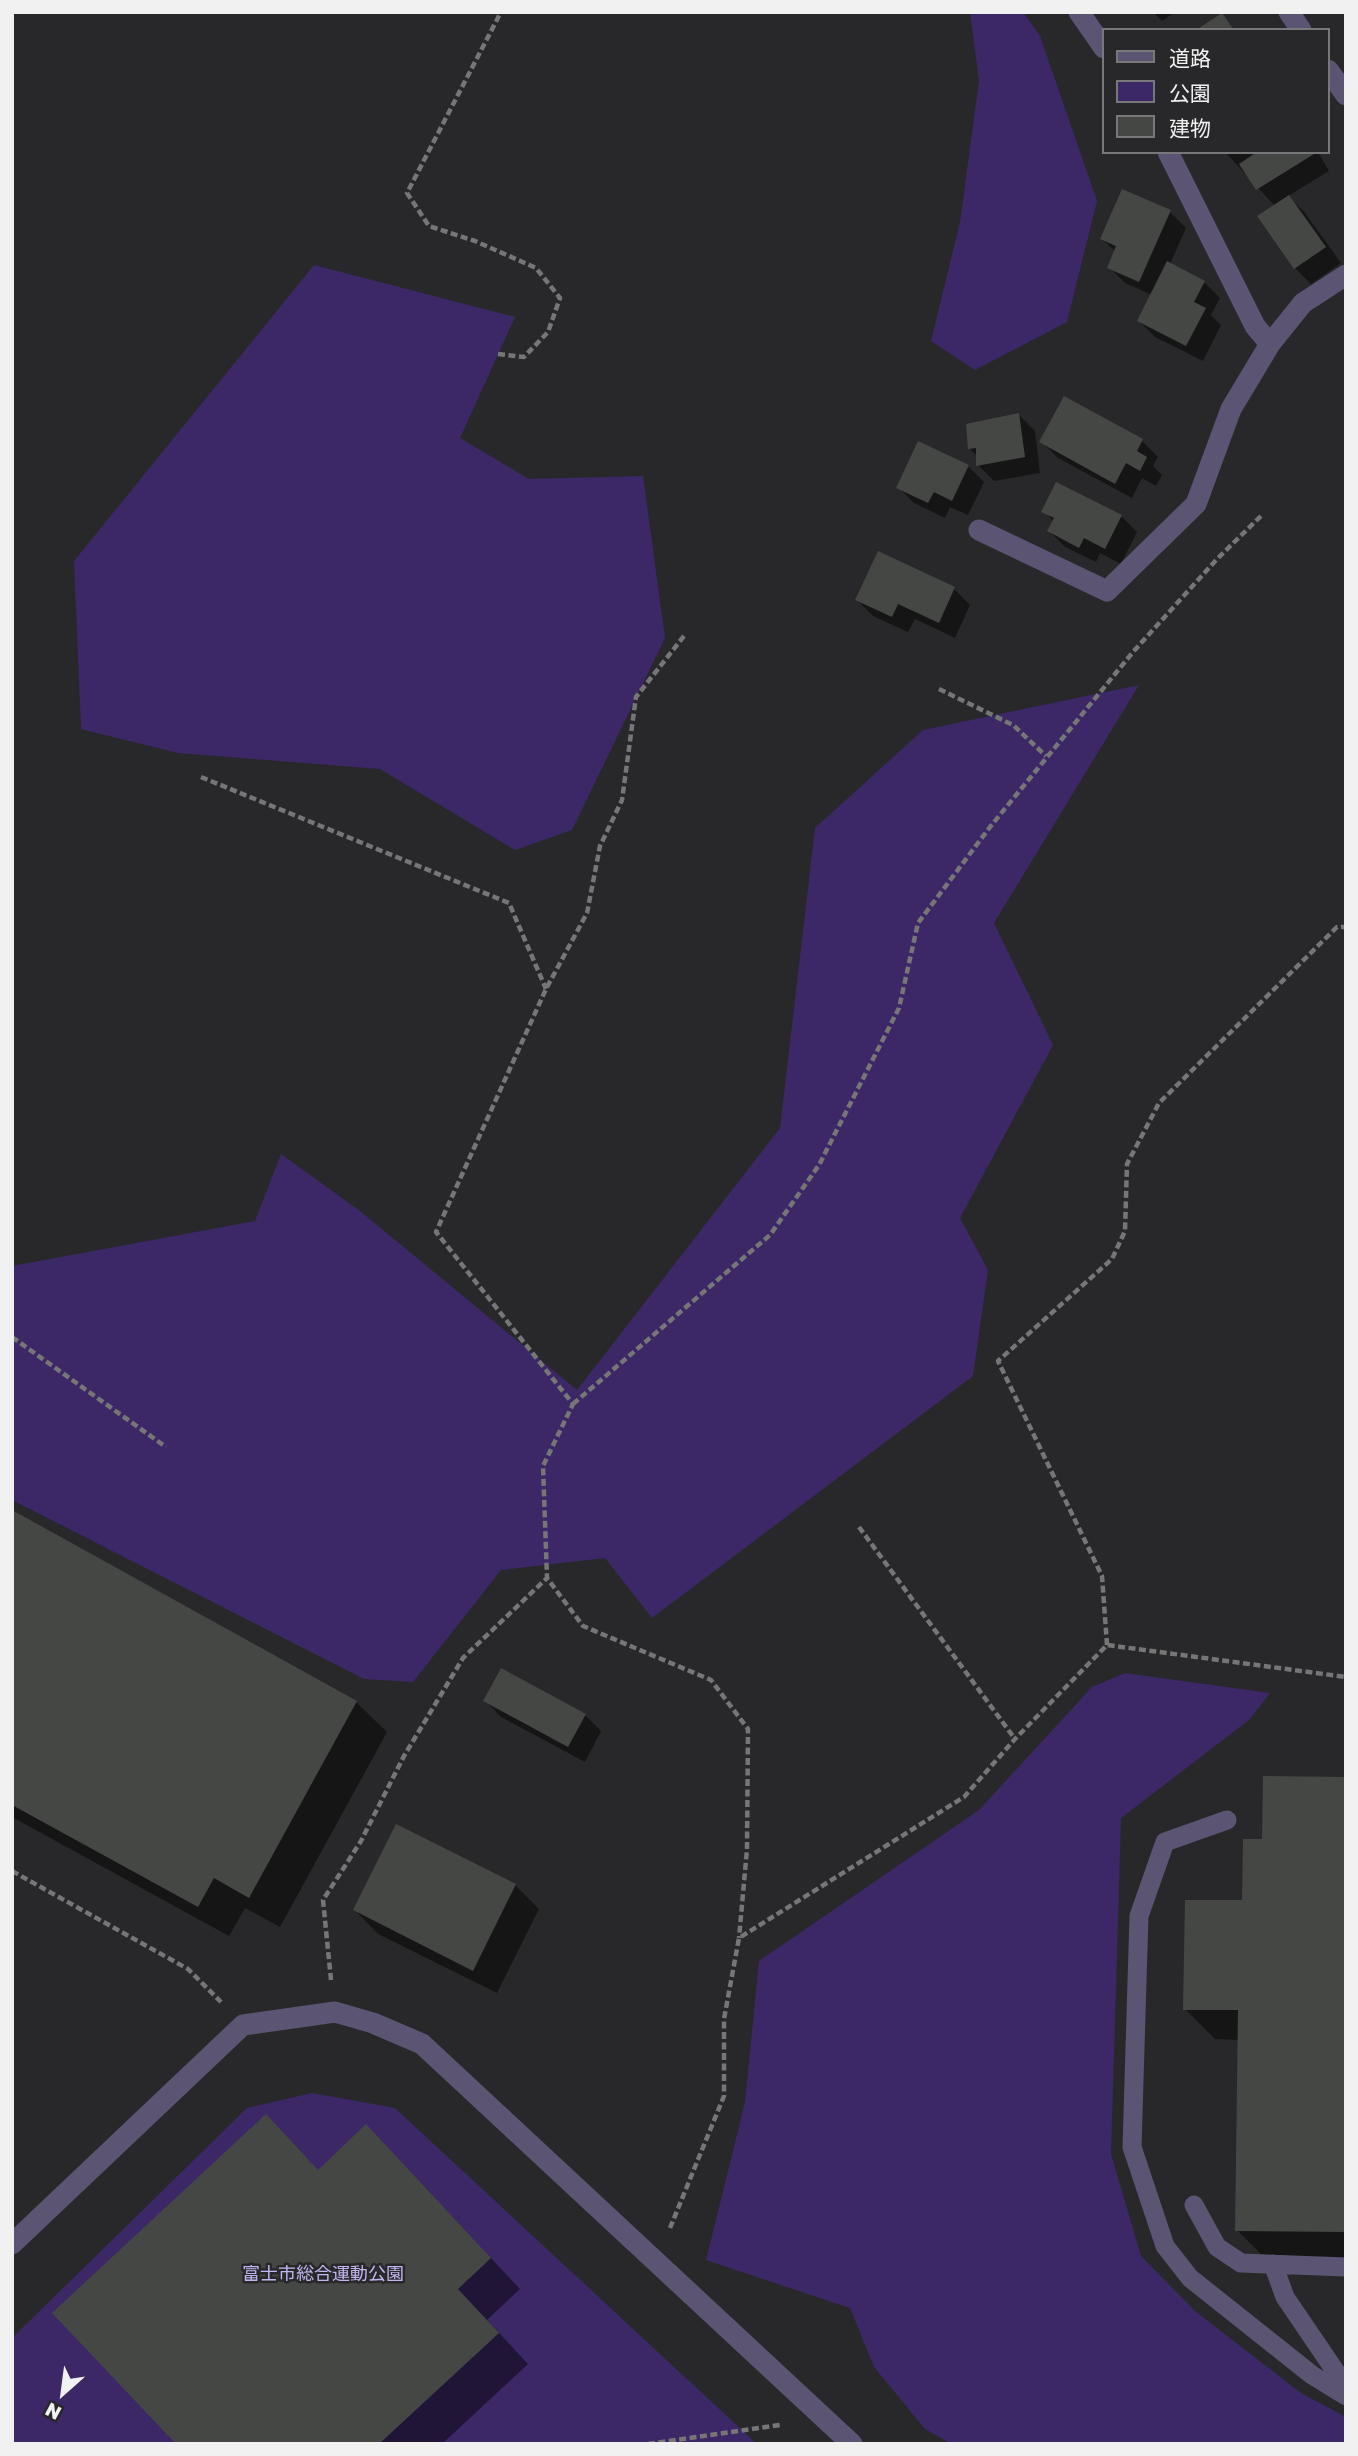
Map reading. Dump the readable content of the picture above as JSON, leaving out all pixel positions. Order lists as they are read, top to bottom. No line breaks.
{"parks":["富士市総合運動公園"],"legend":["道路","公園","建物"],"north":"bottom left"}
